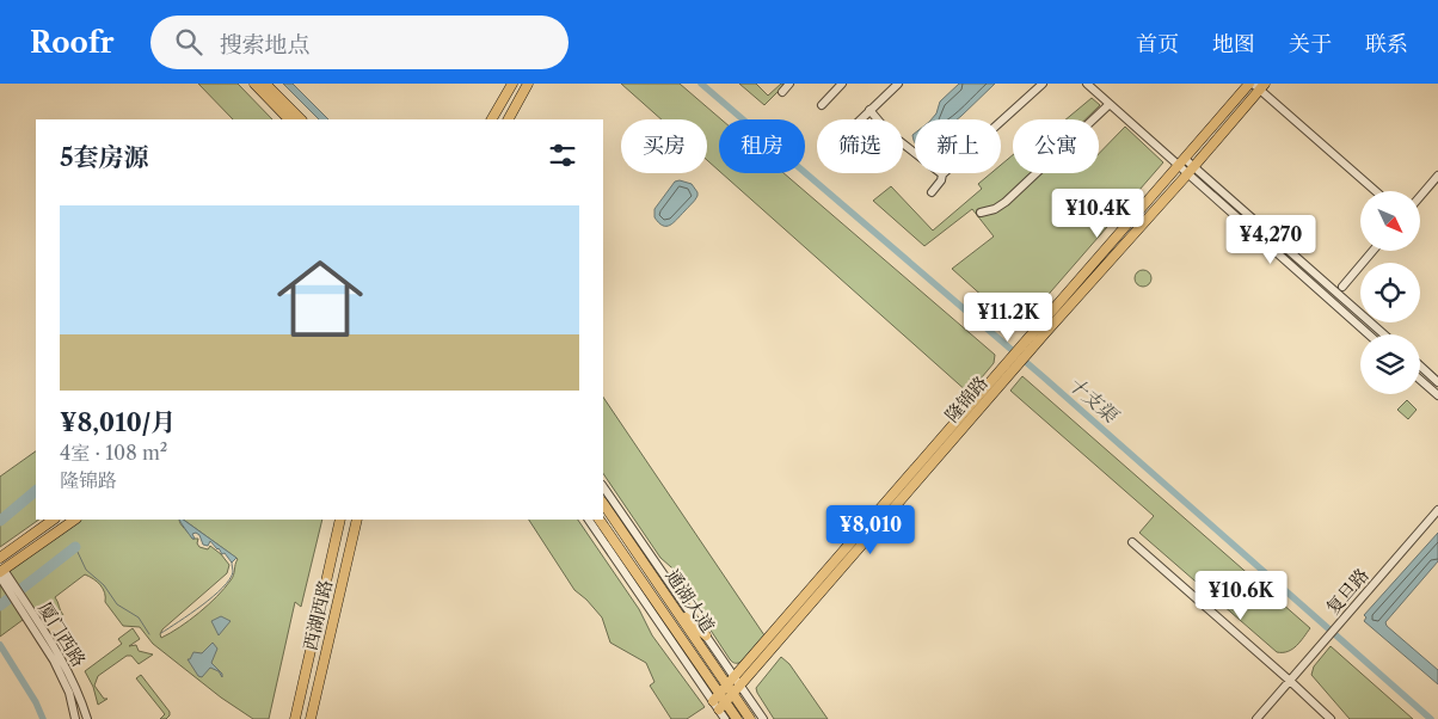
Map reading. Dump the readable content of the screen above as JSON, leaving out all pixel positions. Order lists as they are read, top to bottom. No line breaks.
{"streets":{"main road":["隆锦路","通湖大道","西湖西路"],"street":["复旦路","厦门西路"]},"crossings":[["隆锦路","通湖大道"]],"water":["十支渠"],"north":"bottom right","page":{"header":"Roofr","search":"搜索地点","nav":["首页","地图","关于","联系"],"chip":["买房","租房","筛选","新上","公寓"],"heading":"5套房源","price":["¥10.4K","¥4,270","¥11.2K","¥8,010","¥10.6K"],"list":[{"name":"¥8,010/月","note":"4室 · 108 m² · 隆锦路"}]}}
